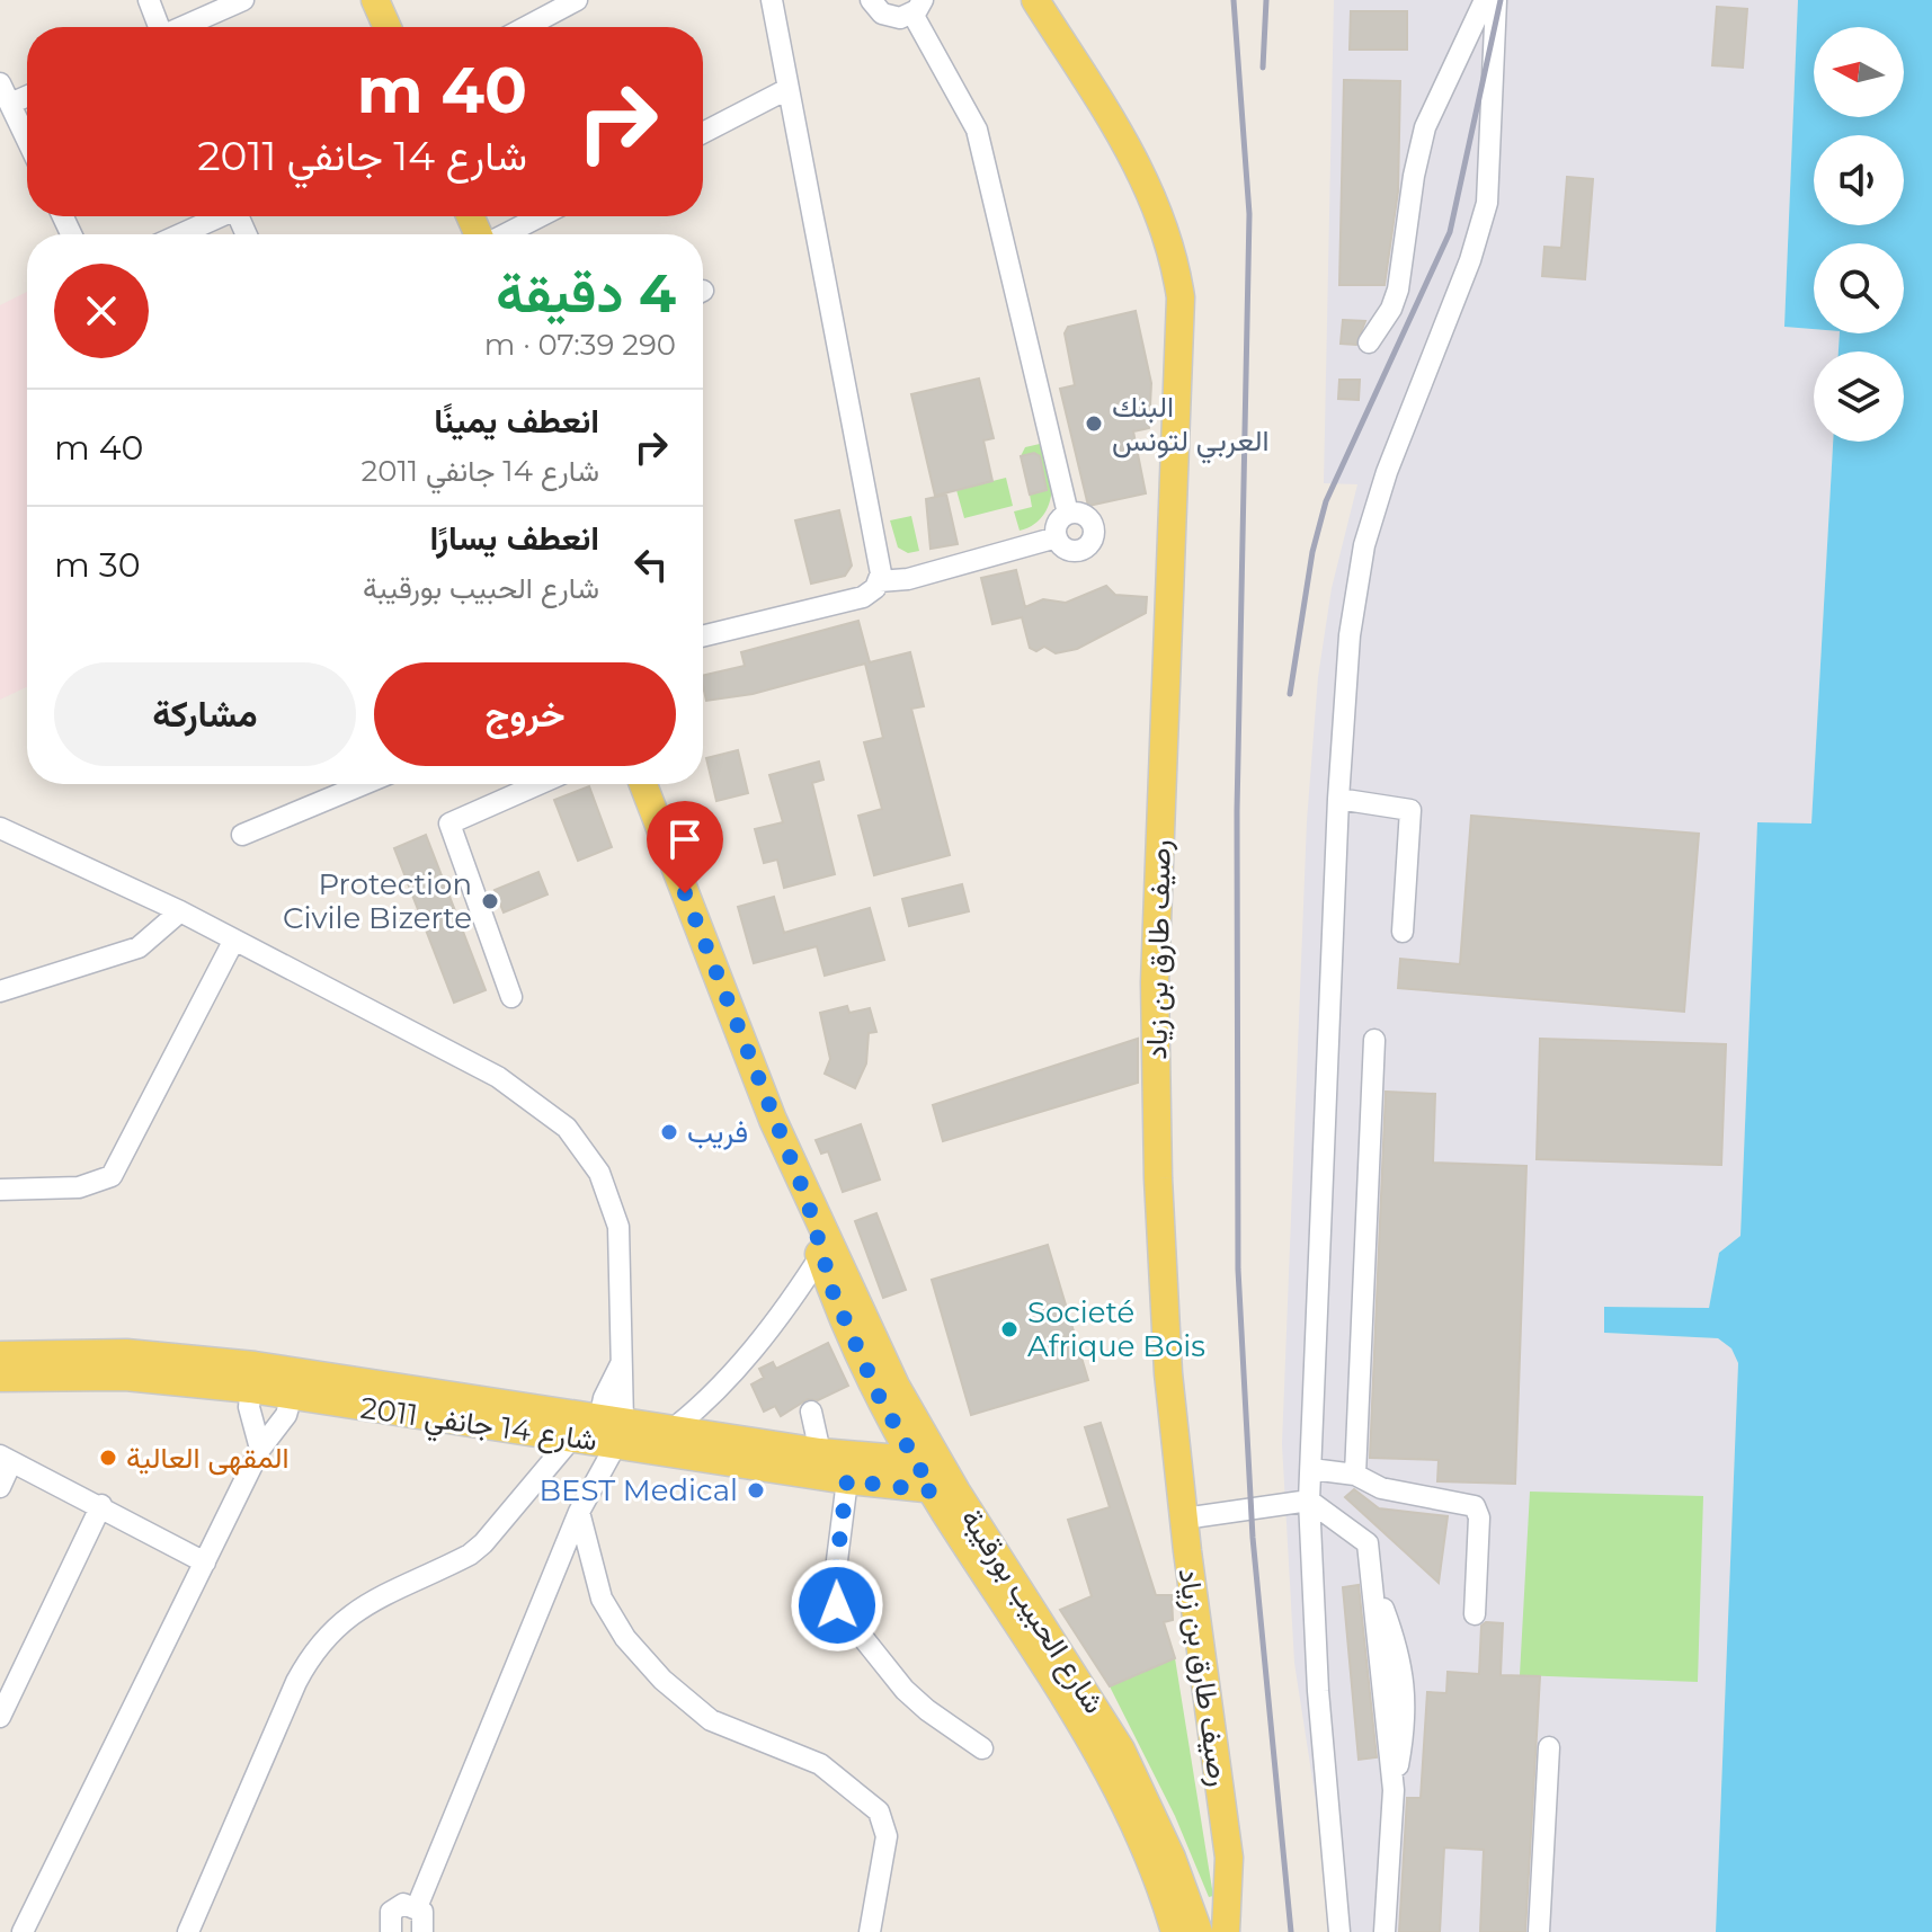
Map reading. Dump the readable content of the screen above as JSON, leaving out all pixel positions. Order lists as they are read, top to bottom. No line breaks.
{"streets":{"main road":["رصيف طارق بن زياد","شارع 14 جانفي 2011","شارع الحبيب بورقيبة"]},"crossings":[["شارع 14 جانفي 2011","شارع الحبيب بورقيبة"]],"places":["البنك العربي لتونس","Protection Civile Bizerte","فريب","Societé Afrique Bois","المقهى العالية","BEST Medical"],"north":"left","page":{"turn":["40 m","شارع 14 جانفي 2011"],"heading":["4 دقيقة","290 m · 07:39"],"list":[{"name":"انعطف يمينًا","note":"شارع 14 جانفي 2011","value":"40 m"},{"name":"انعطف يسارًا","note":"شارع الحبيب بورقيبة","value":"30 m"}],"buttons":["خروج","مشاركة"]}}
